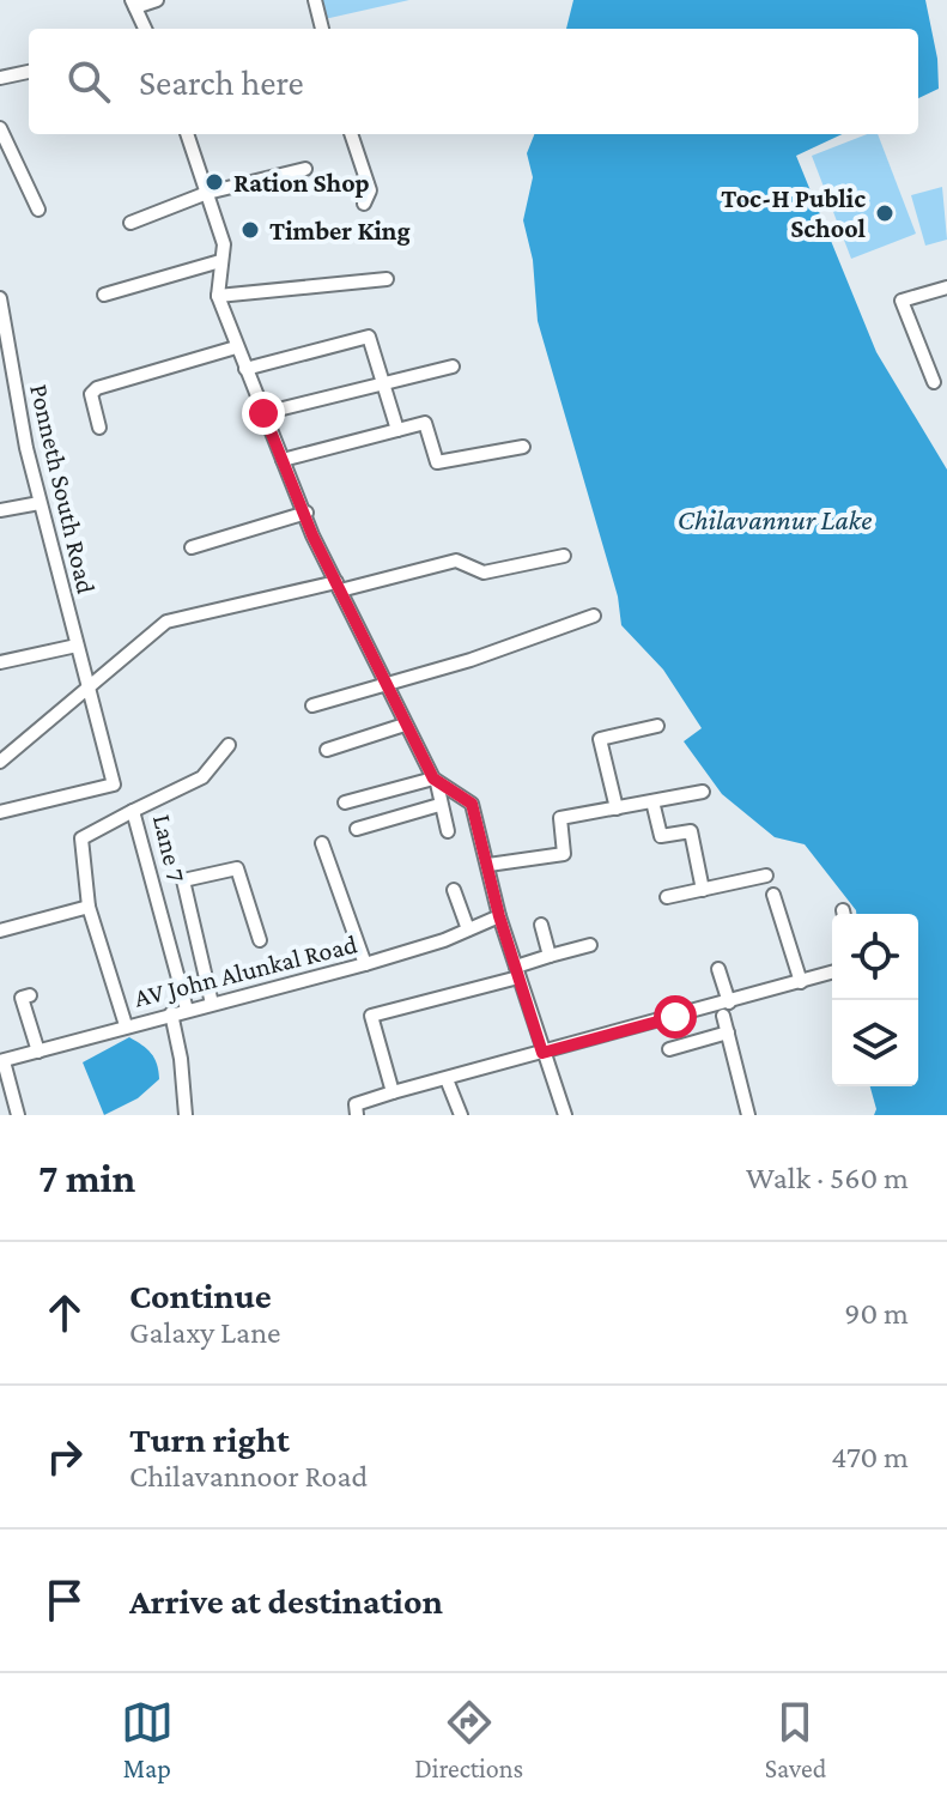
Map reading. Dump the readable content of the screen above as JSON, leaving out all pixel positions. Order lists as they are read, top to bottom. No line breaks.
{"streets":{"street":["Ponneth South Road","Lane 7","AV John Alunkal Road"]},"crossings":[["Lane 7","AV John Alunkal Road"]],"water":["Chilavannur Lake"],"places":["Ration Shop","Toc-H Public School","Timber King"],"page":{"search":"Search here","heading":["7 min","Walk · 560 m"],"list":[["Continue","Galaxy Lane","90 m"],["Turn right","Chilavannoor Road","470 m"],"Arrive at destination"],"nav":["Map","Directions","Saved"]}}
